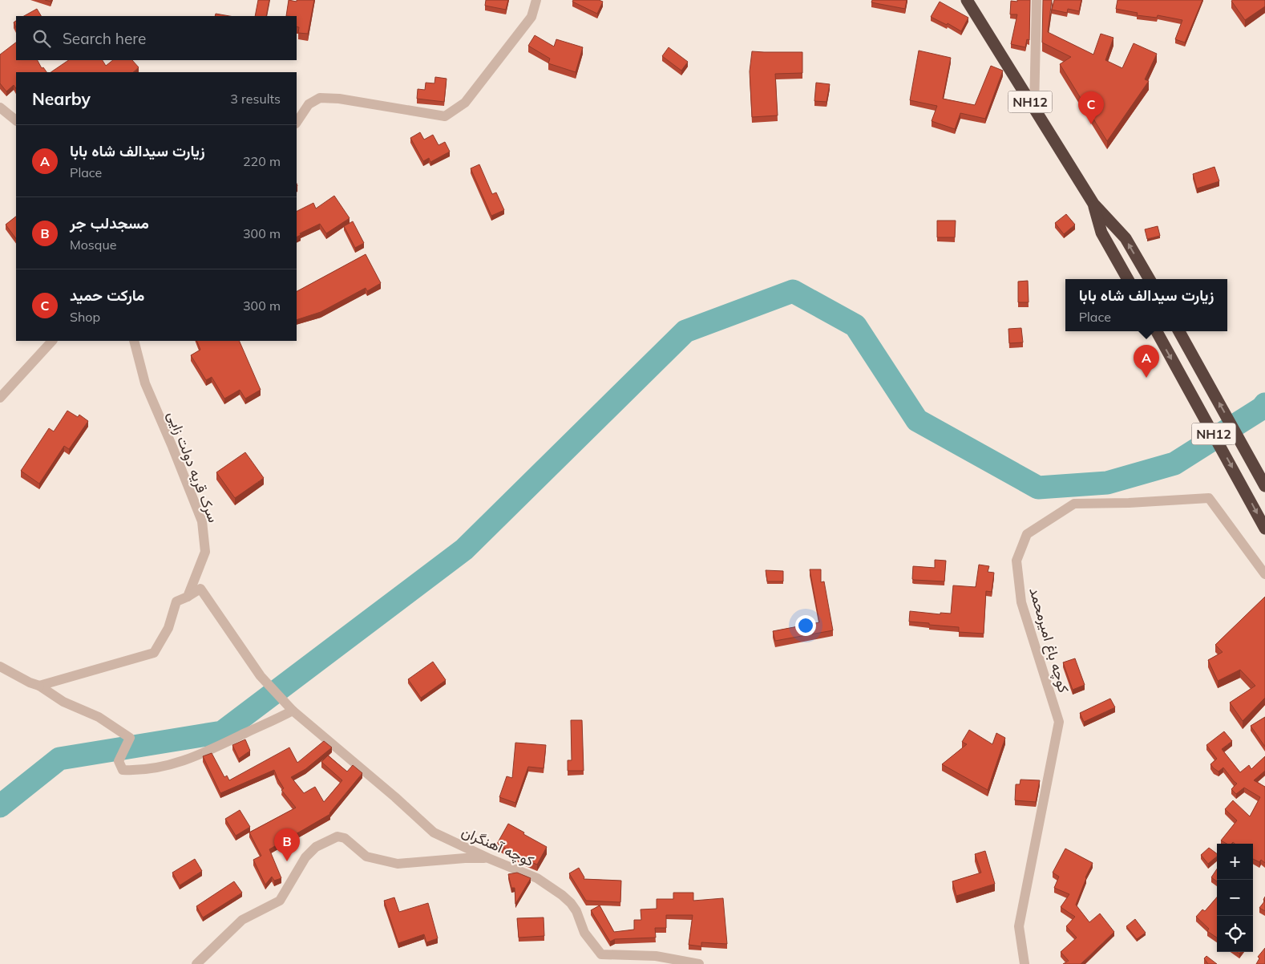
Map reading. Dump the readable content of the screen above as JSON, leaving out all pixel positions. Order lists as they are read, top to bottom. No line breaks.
{"streets":{"highway":["NH12"],"street":["سرک قریه دولت زایی","کوچه باغ امیرمحمد","کوچه آهنگران"]},"crossings":[["سرک قریه دولت زایی","کوچه آهنگران"]],"page":{"search":"Search here","heading":["Nearby","3 results"],"pins":["C","A","B"],"list":[{"mark":"A","name":"زیارت سیدالف شاه بابا","note":"Place","value":"220 m"},{"mark":"B","name":"مسجدلب جر","note":"Mosque","value":"300 m"},{"mark":"C","name":"مارکت حمید","note":"Shop","value":"300 m"}],"popup":["زیارت سیدالف شاه بابا","Place"],"map_buttons":["+","−"]}}
